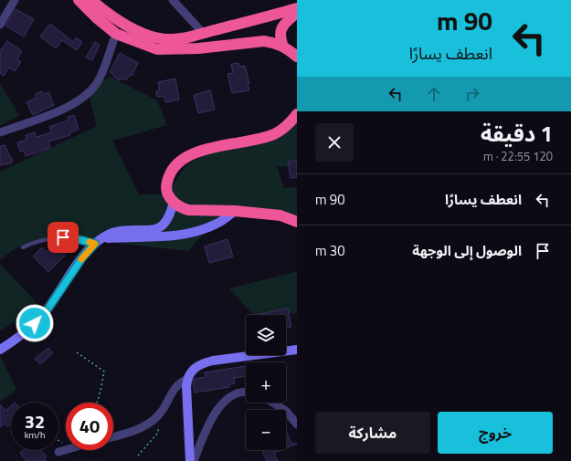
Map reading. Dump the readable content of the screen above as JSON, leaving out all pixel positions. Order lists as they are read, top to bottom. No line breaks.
{"page":{"turn":["90 m","انعطف يسارًا"],"heading":["1 دقيقة","120 m · 22:55"],"list":[{"name":"انعطف يسارًا","value":"90 m"},{"name":"الوصول إلى الوجهة","value":"30 m"}],"map_buttons":["+","−"],"speed":"32 km/h","limit":"40","buttons":["خروج","مشاركة"]}}
